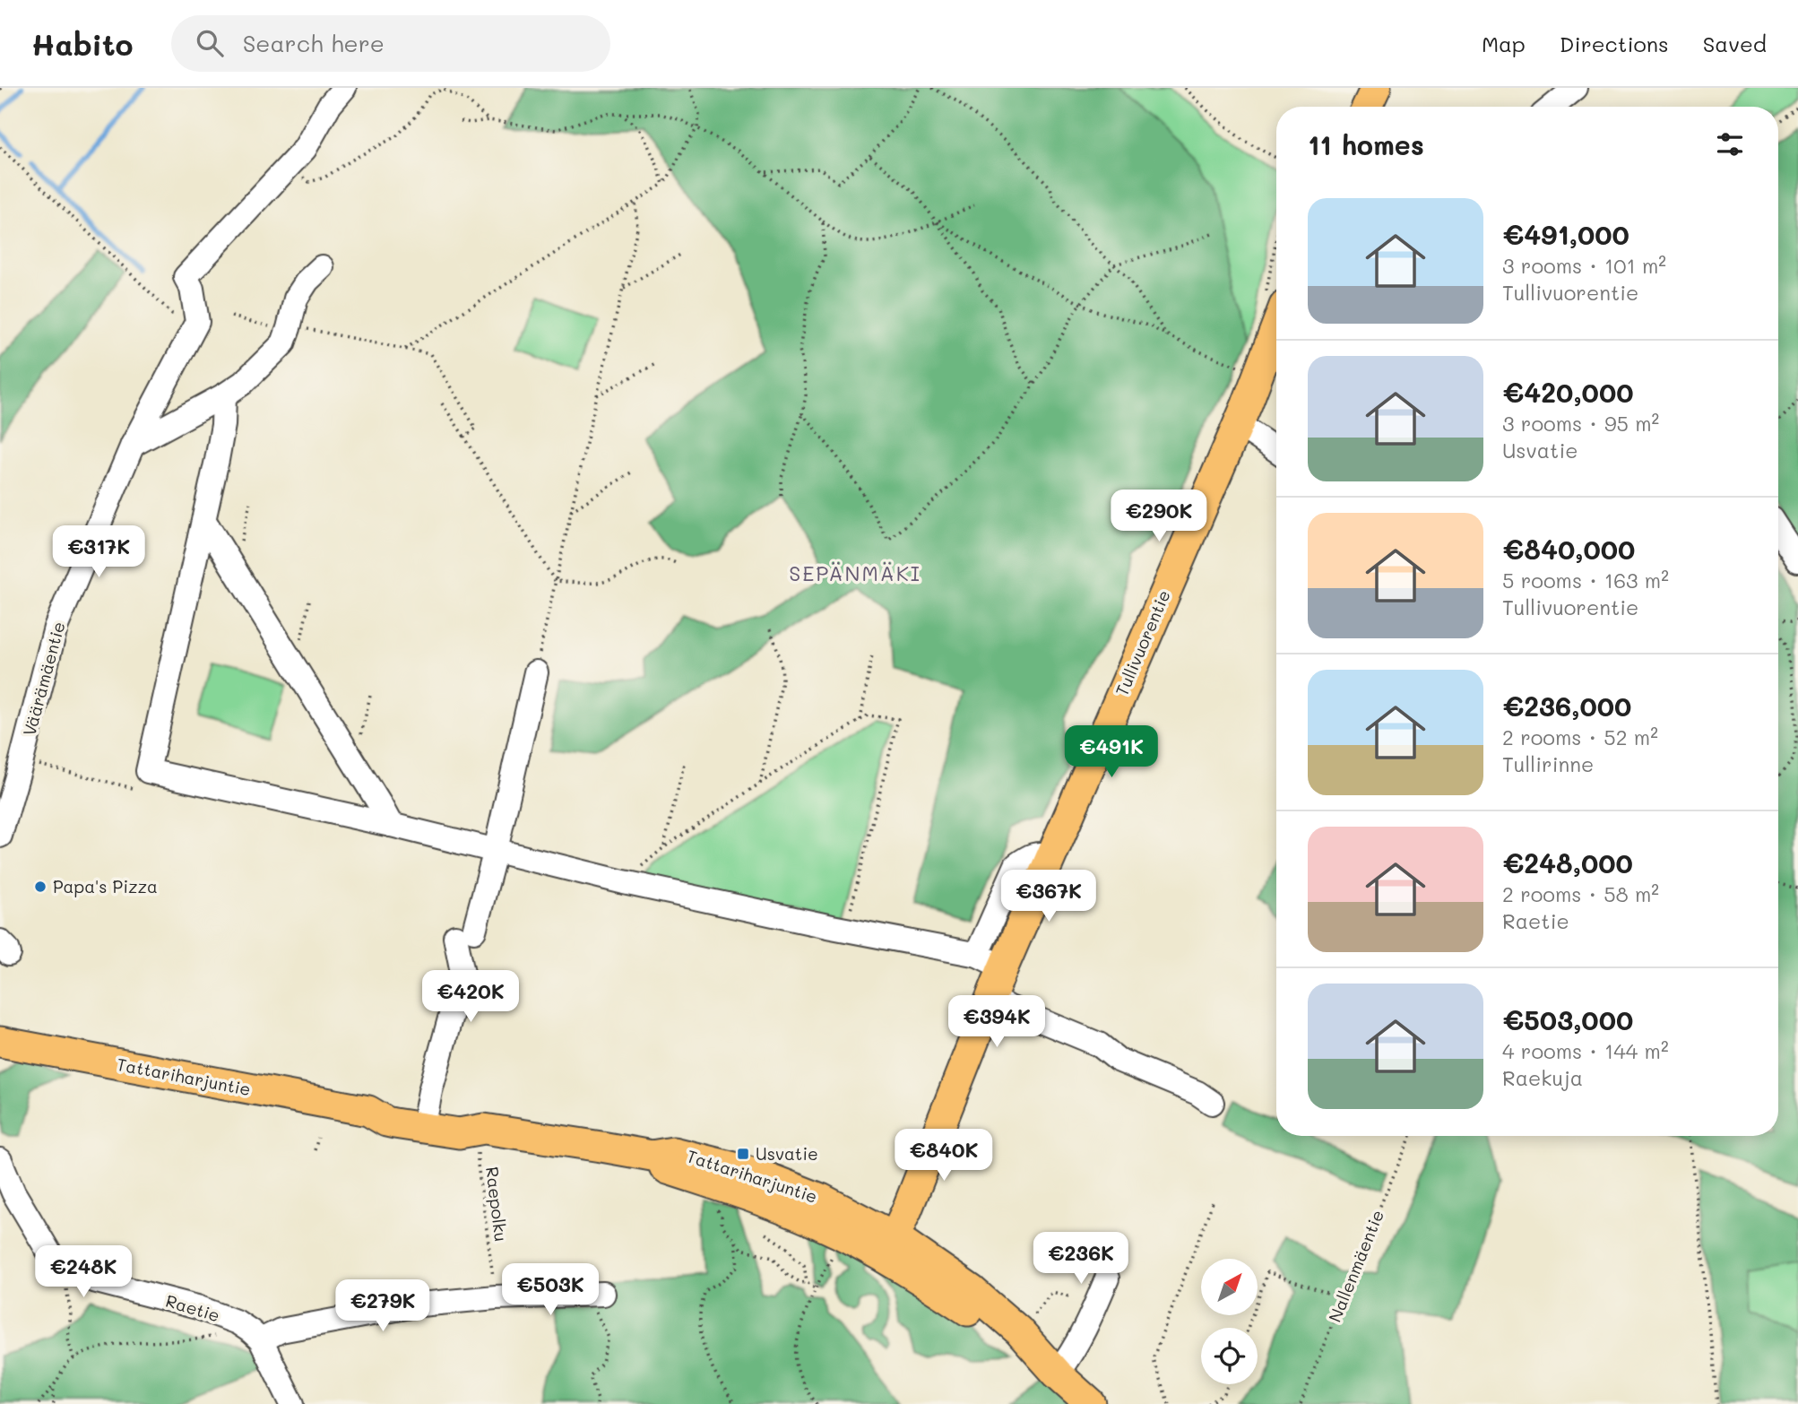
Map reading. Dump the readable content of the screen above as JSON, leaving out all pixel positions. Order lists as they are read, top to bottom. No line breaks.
{"streets":{"main road":["Tullivuorentie","Tattariharjuntie"],"street":["Väärämäentie","Raetie"],"path":["Raepolku","Nallenmäentie"]},"crossings":[["Tullivuorentie","Tattariharjuntie"],["Tattariharjuntie","Raepolku"]],"districts":["SEPÄNMÄKI"],"places":{"other":["Papa's Pizza"],"transit":["Usvatie"]},"north":"top right","page":{"header":"Habito","search":"Search here","nav":["Map","Directions","Saved"],"heading":"11 homes","list":[{"name":"€491,000","note":"3 rooms · 101 m² · Tullivuorentie"},{"name":"€420,000","note":"3 rooms · 95 m² · Usvatie"},{"name":"€840,000","note":"5 rooms · 163 m² · Tullivuorentie"},{"name":"€236,000","note":"2 rooms · 52 m² · Tullirinne"},{"name":"€248,000","note":"2 rooms · 58 m² · Raetie"},{"name":"€503,000","note":"4 rooms · 144 m² · Raekuja"}],"price":["€290K","€317K","€491K","€367K","€420K","€394K","€840K","€236K","€248K","€503K","€279K"]}}
